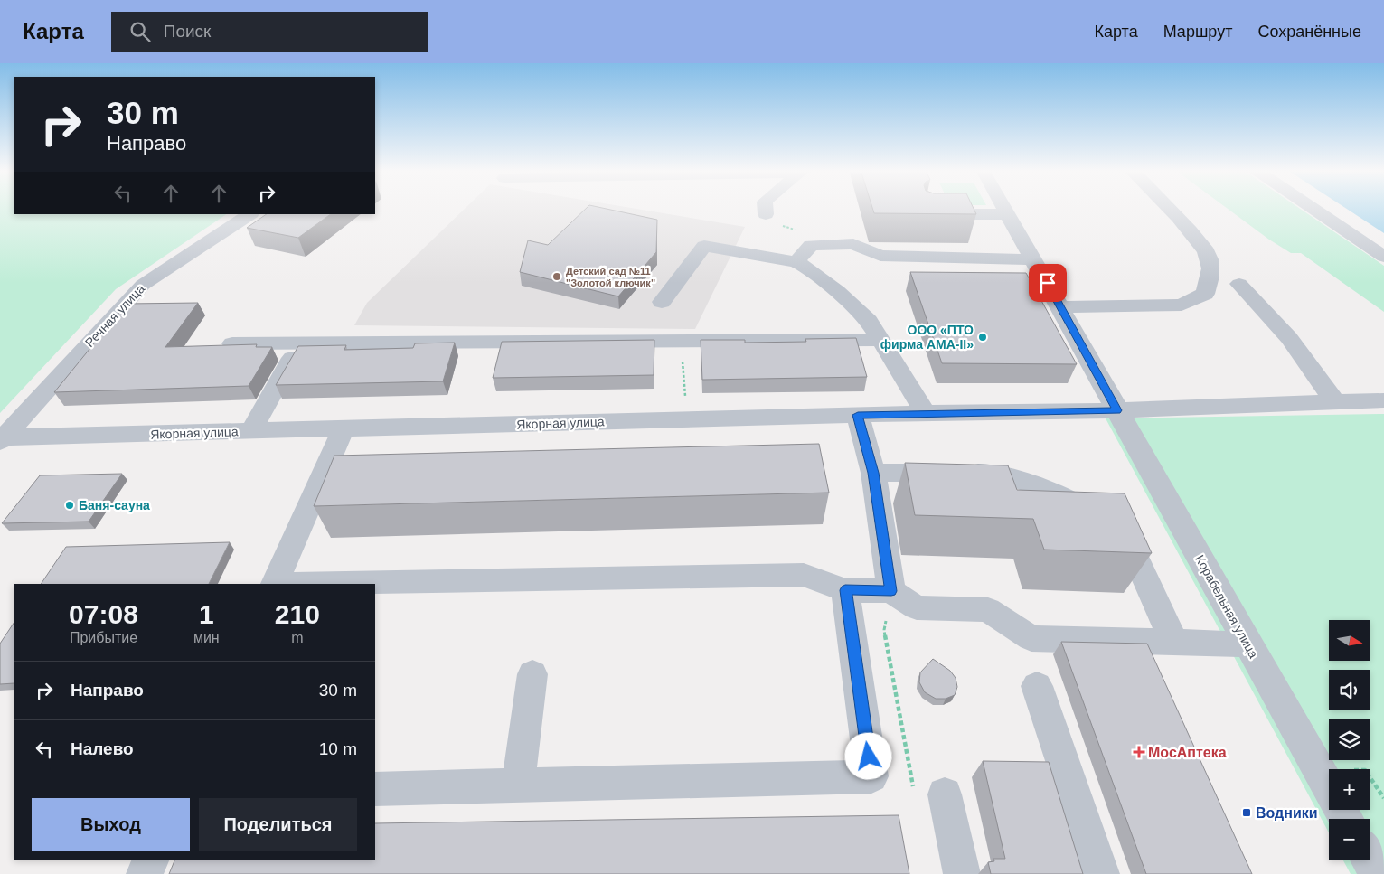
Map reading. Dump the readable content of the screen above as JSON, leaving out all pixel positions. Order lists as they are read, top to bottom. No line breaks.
{"streets":{"street":["Речная улица","Якорная улица","Корабельная улица"]},"crossings":[["Речная улица","Якорная улица"],["Якорная улица","Корабельная улица"]],"places":{"other":["Детский сад №11 \"Золотой ключик\"","ООО «ПТО фирма АМА-II»","Баня-сауна"],"health":["МосАптека"],"transit":["Водники"]},"north":"right","page":{"header":"Карта","search":"Поиск","nav":["Карта","Маршрут","Сохранённые"],"turn":["30 m","Направо"],"eta":["07:08","Прибытие","1","мин","210","m"],"map_buttons":["+","−"],"list":[{"name":"Направо","value":"30 m"},{"name":"Налево","value":"10 m"}],"buttons":["Выход","Поделиться"]}}
